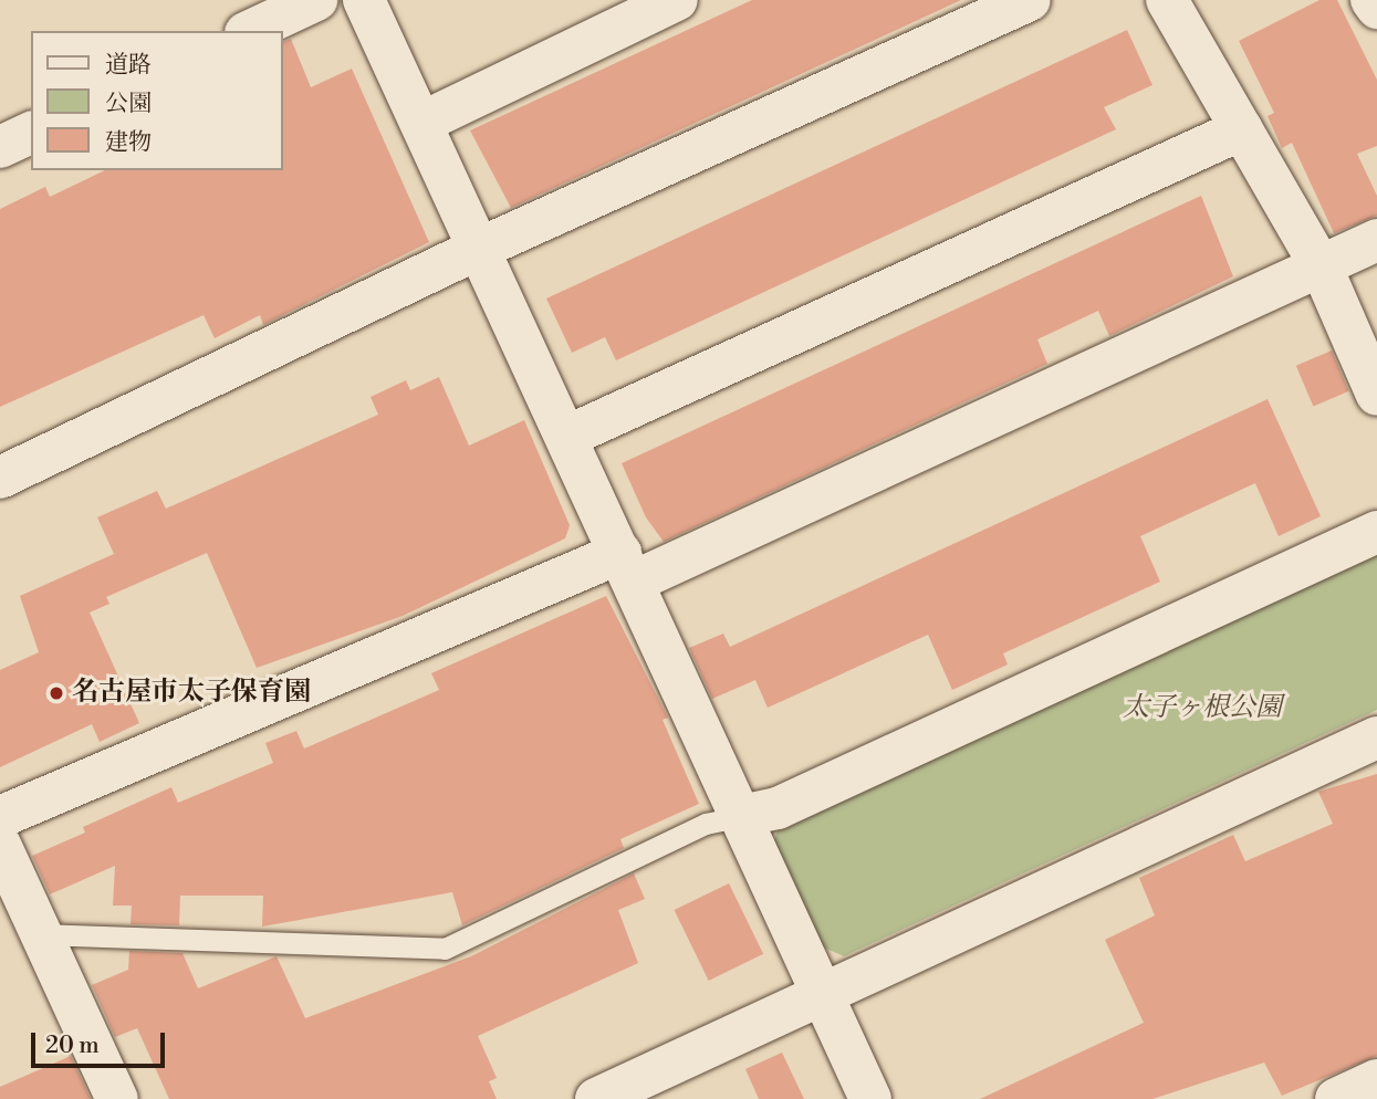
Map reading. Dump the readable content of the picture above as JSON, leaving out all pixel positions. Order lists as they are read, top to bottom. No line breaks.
{"parks":["太子ヶ根公園"],"places":["名古屋市太子保育園"],"legend":["道路","公園","建物"],"scale_bar":"20 m"}
